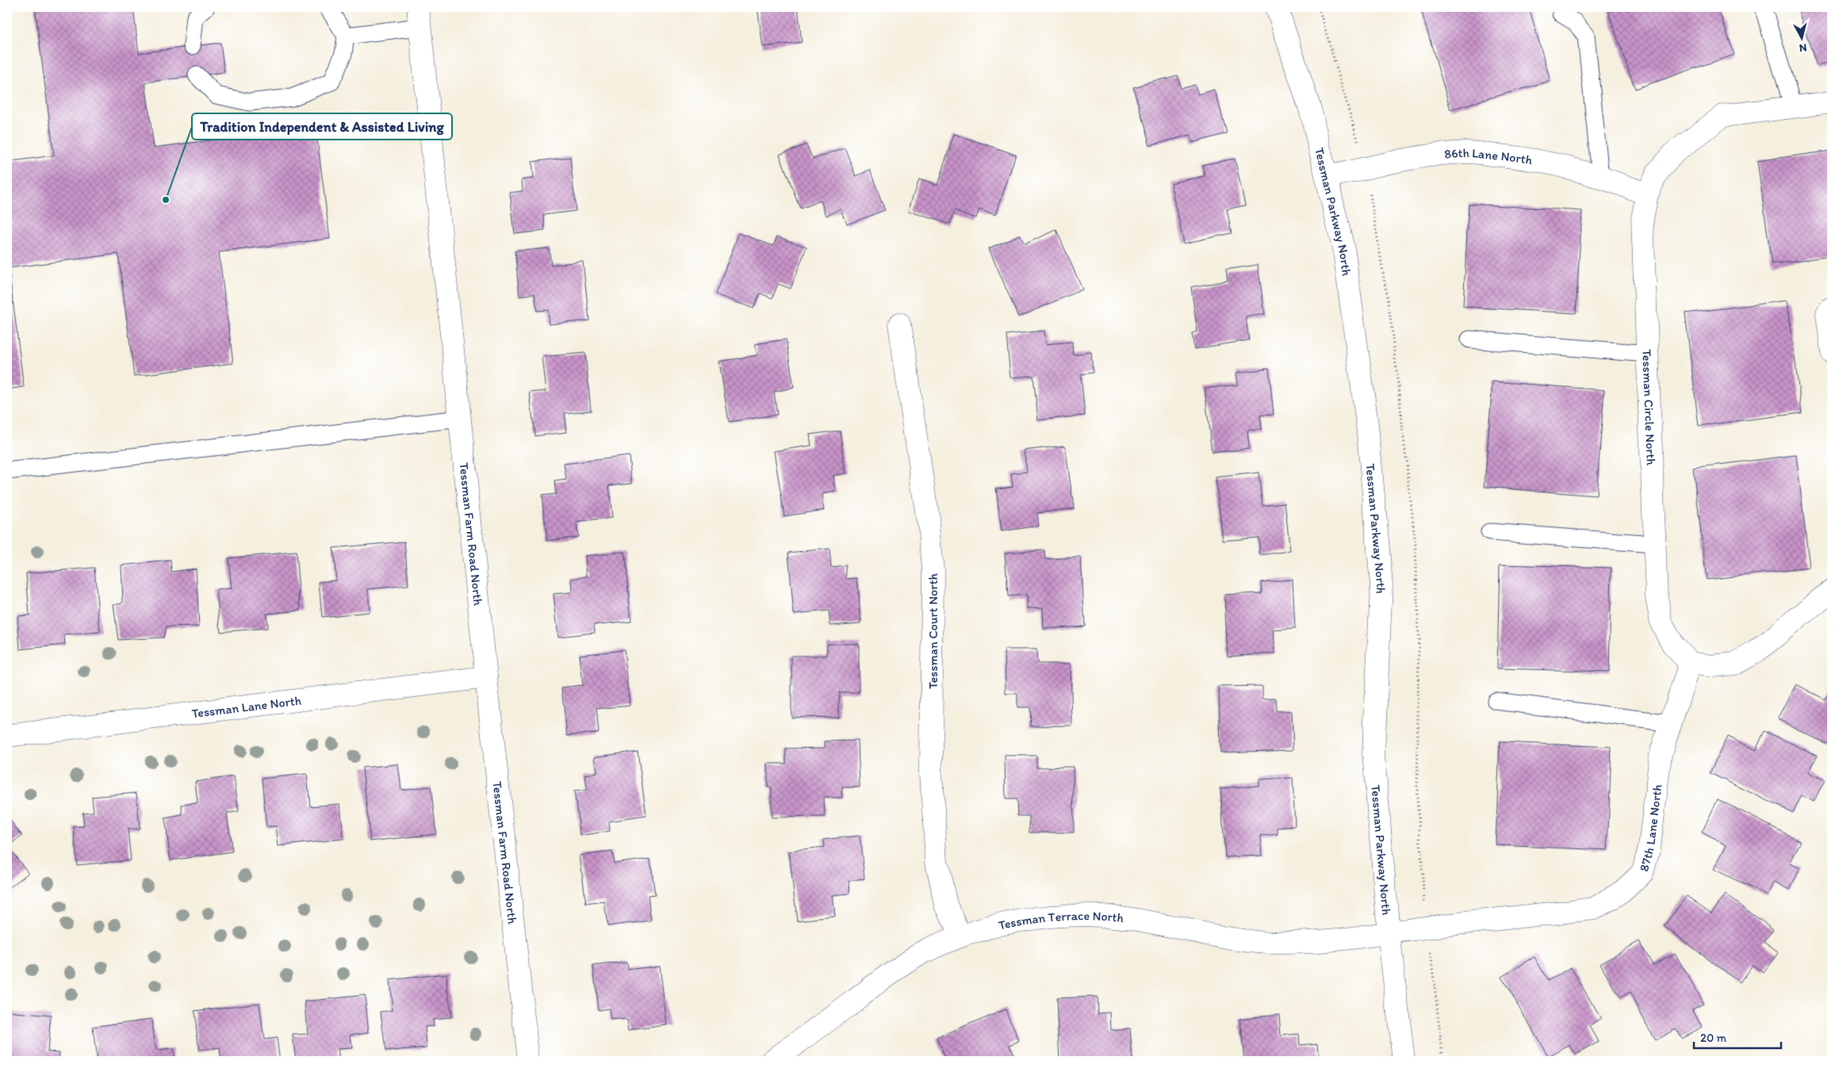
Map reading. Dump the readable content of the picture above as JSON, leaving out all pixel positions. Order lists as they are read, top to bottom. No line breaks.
{"streets":{"street":["86th Lane North","Tessman Parkway North","Tessman Circle North","Tessman Farm Road North","Tessman Court North","Tessman Lane North","87th Lane North","Tessman Terrace North"]},"crossings":[["86th Lane North","Tessman Parkway North"],["86th Lane North","Tessman Circle North"],["Tessman Parkway North","87th Lane North"],["Tessman Parkway North","Tessman Terrace North"],["Tessman Circle North","87th Lane North"],["Tessman Farm Road North","Tessman Lane North"],["Tessman Court North","Tessman Terrace North"],["87th Lane North","Tessman Terrace North"]],"places":["Tradition Independent & Assisted Living"],"scale_bar":"20 m","north":"bottom"}
